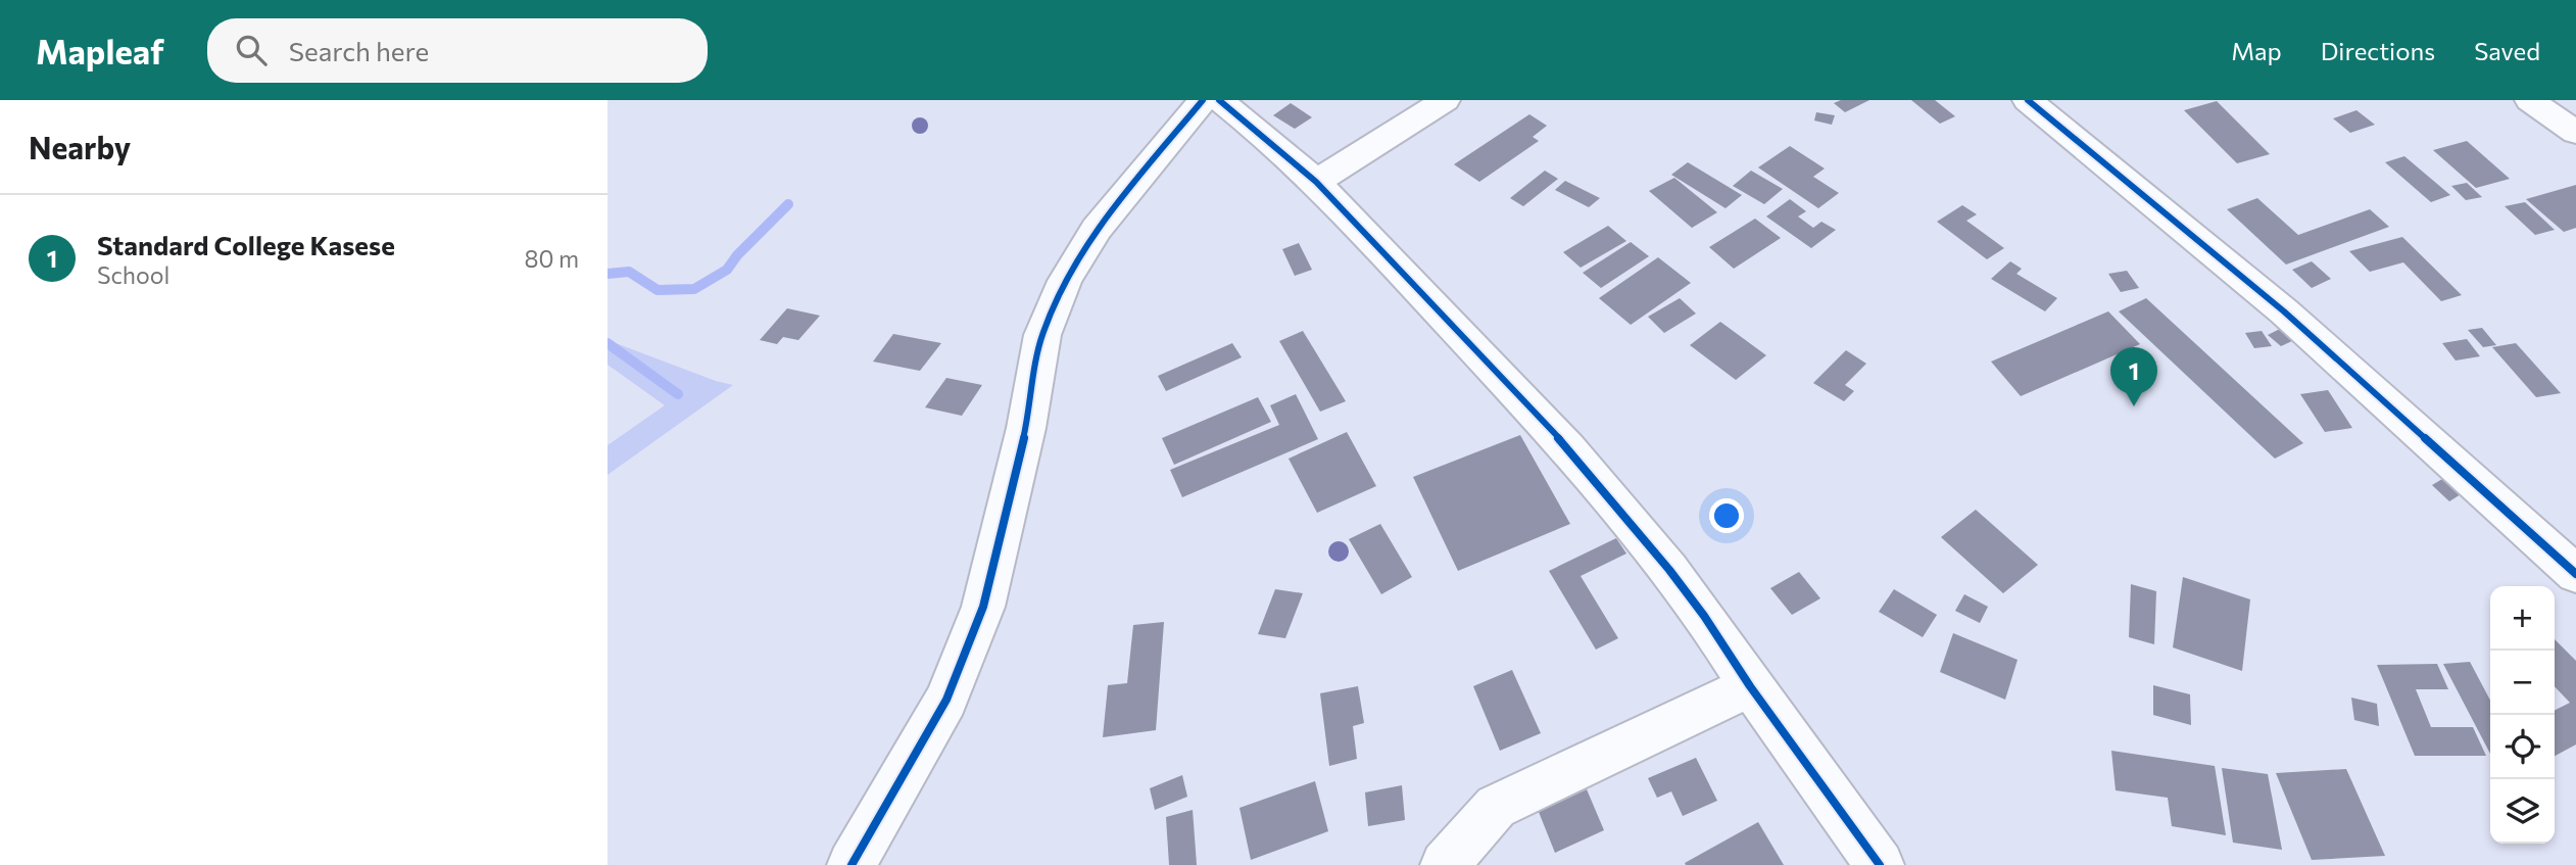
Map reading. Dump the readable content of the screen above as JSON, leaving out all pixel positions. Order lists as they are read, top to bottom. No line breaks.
{"page":{"header":"Mapleaf","search":"Search here","nav":["Map","Directions","Saved"],"heading":"Nearby","list":[{"mark":"1","name":"Standard College Kasese","note":"School","value":"80 m"}],"pins":"1","map_buttons":["+","−"]}}
